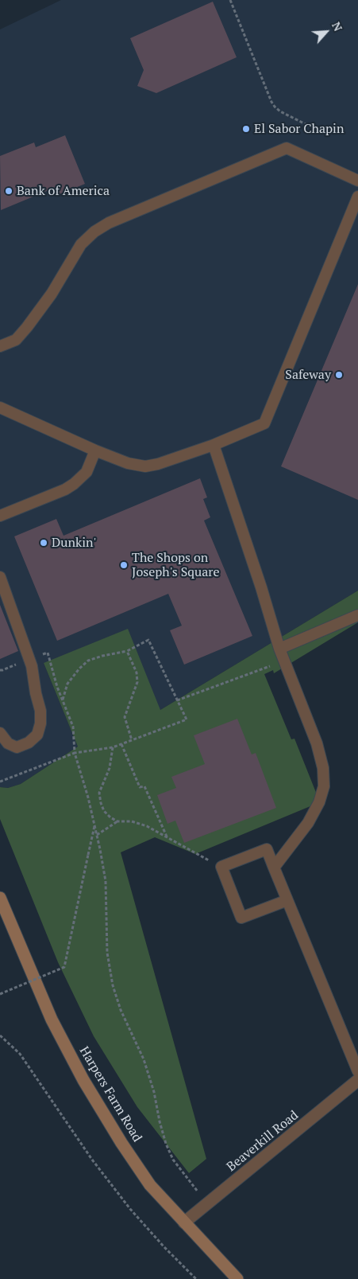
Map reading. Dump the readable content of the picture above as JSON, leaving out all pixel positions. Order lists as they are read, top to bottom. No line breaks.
{"streets":{"main road":["Harpers Farm Road"],"street":["Beaverkill Road"]},"crossings":[["Harpers Farm Road","Beaverkill Road"]],"places":["El Sabor Chapin","Bank of America","Safeway","Dunkin'","The Shops on Joseph's Square"],"north":"top right"}
